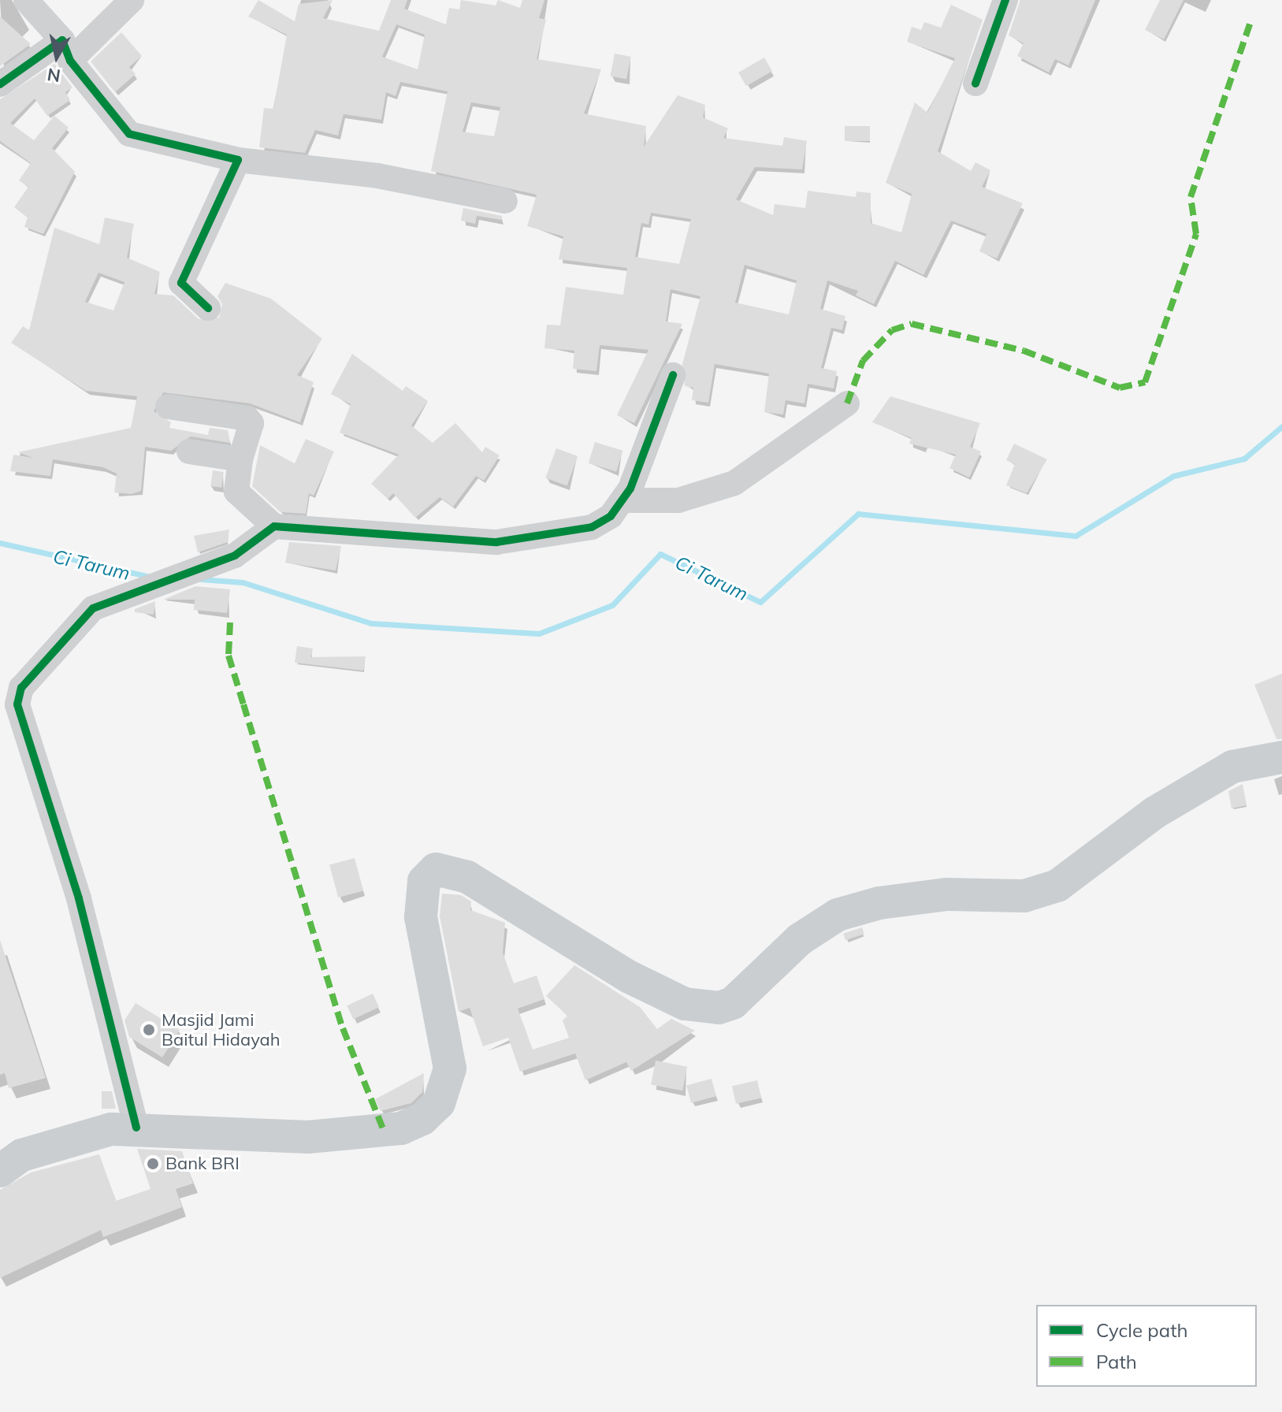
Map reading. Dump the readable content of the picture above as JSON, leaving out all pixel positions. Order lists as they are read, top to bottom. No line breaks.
{"water":["Ci Tarum"],"places":["Masjid Jami Baitul Hidayah","Bank BRI"],"legend":["Cycle path","Path"],"north":"bottom"}
